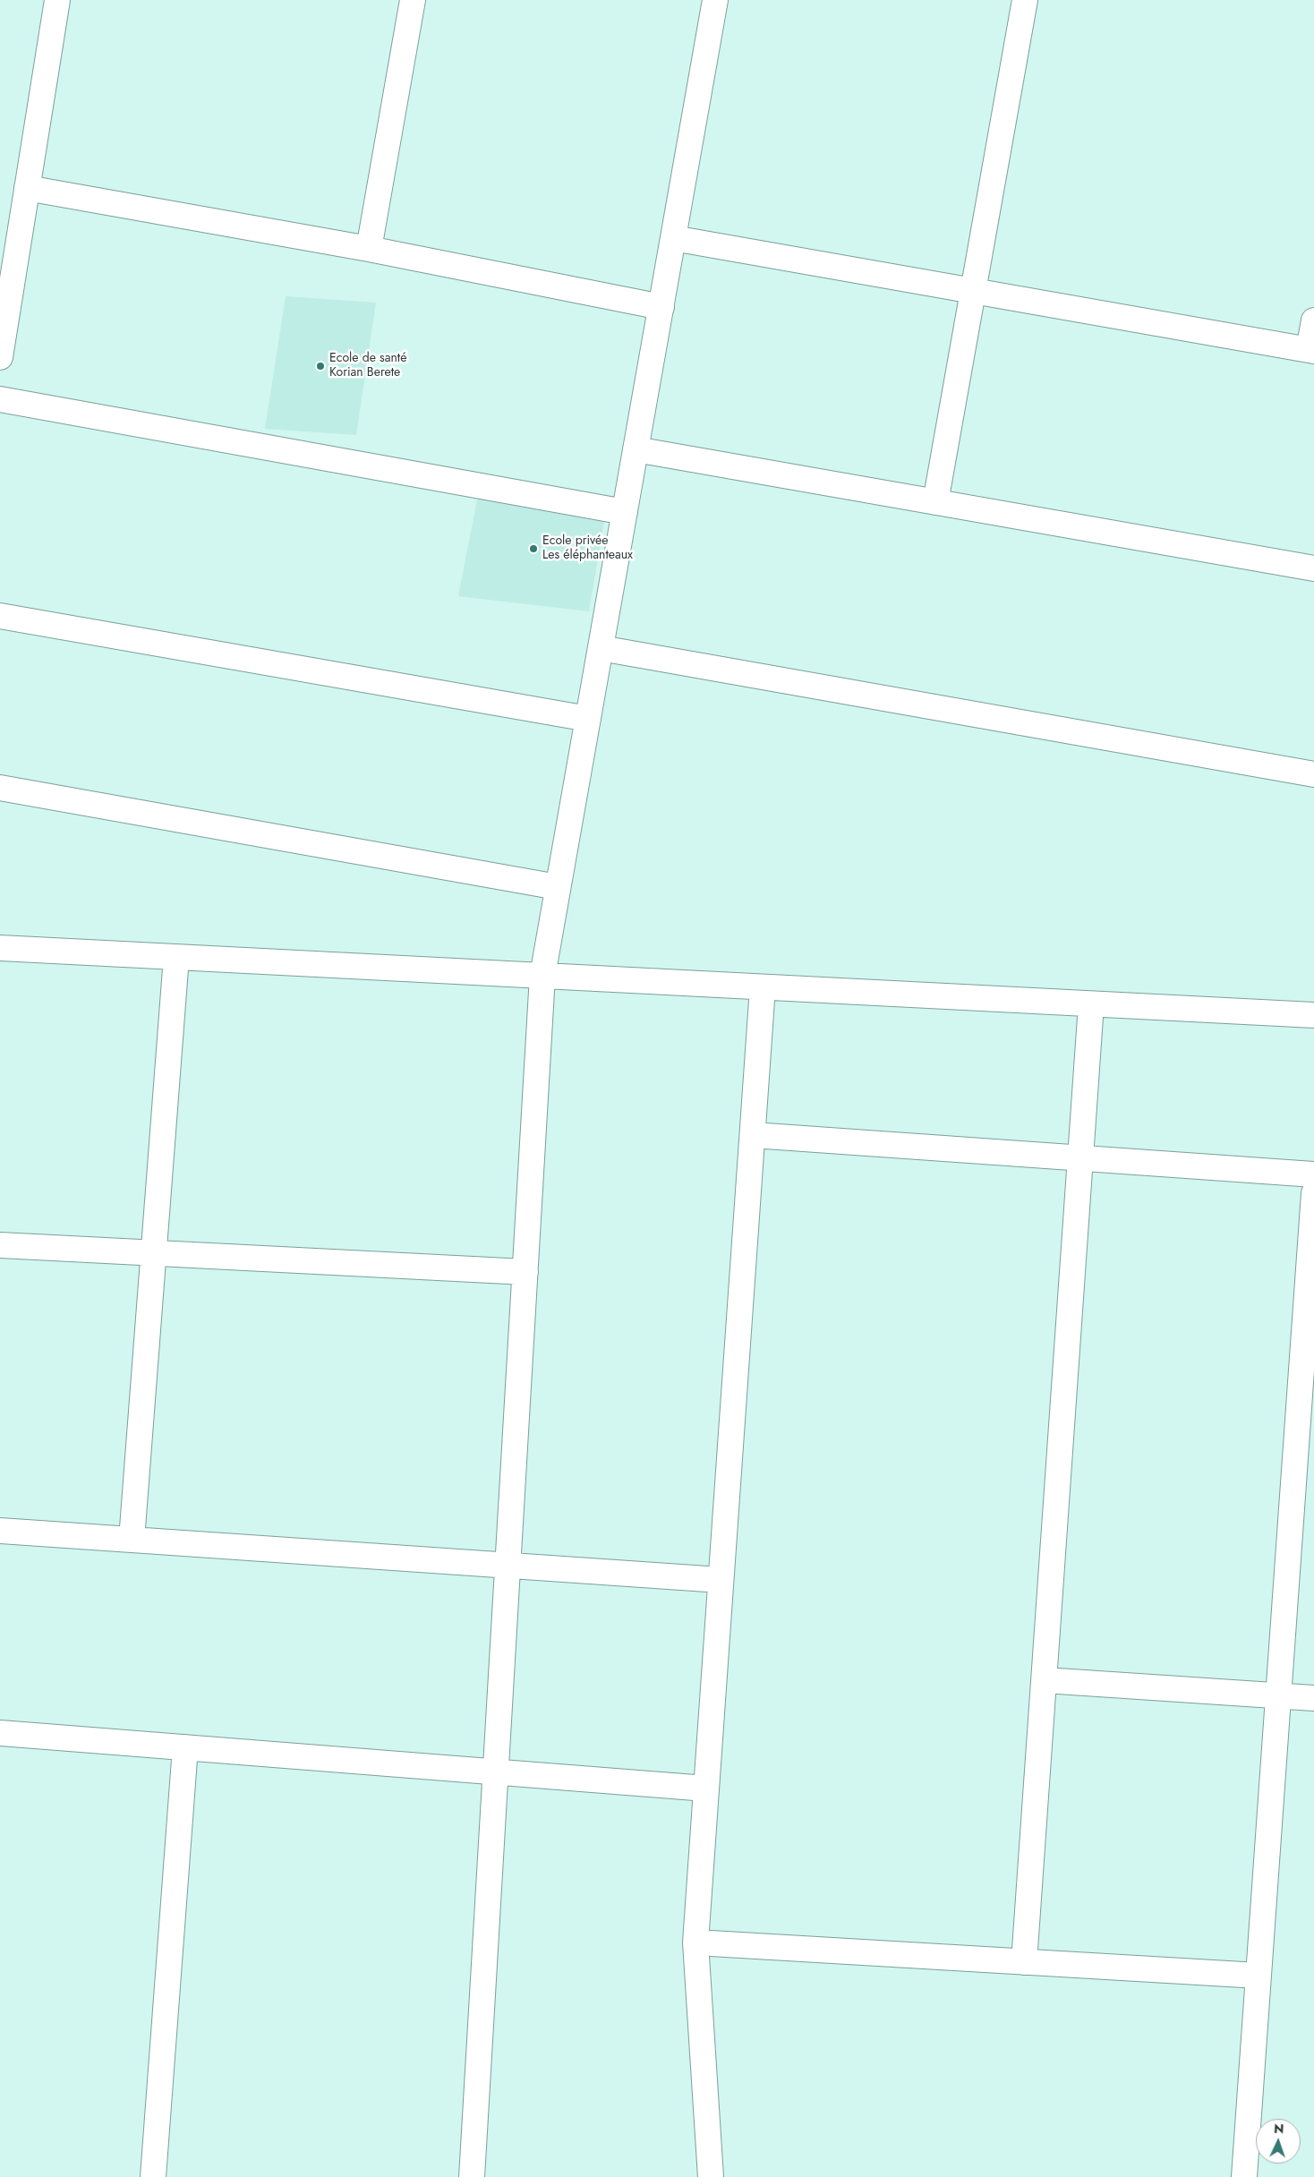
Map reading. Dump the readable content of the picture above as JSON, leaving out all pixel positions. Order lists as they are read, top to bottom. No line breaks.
{"places":["Ecole de santé Korian Berete","Ecole privée Les éléphanteaux"],"north":"top"}
